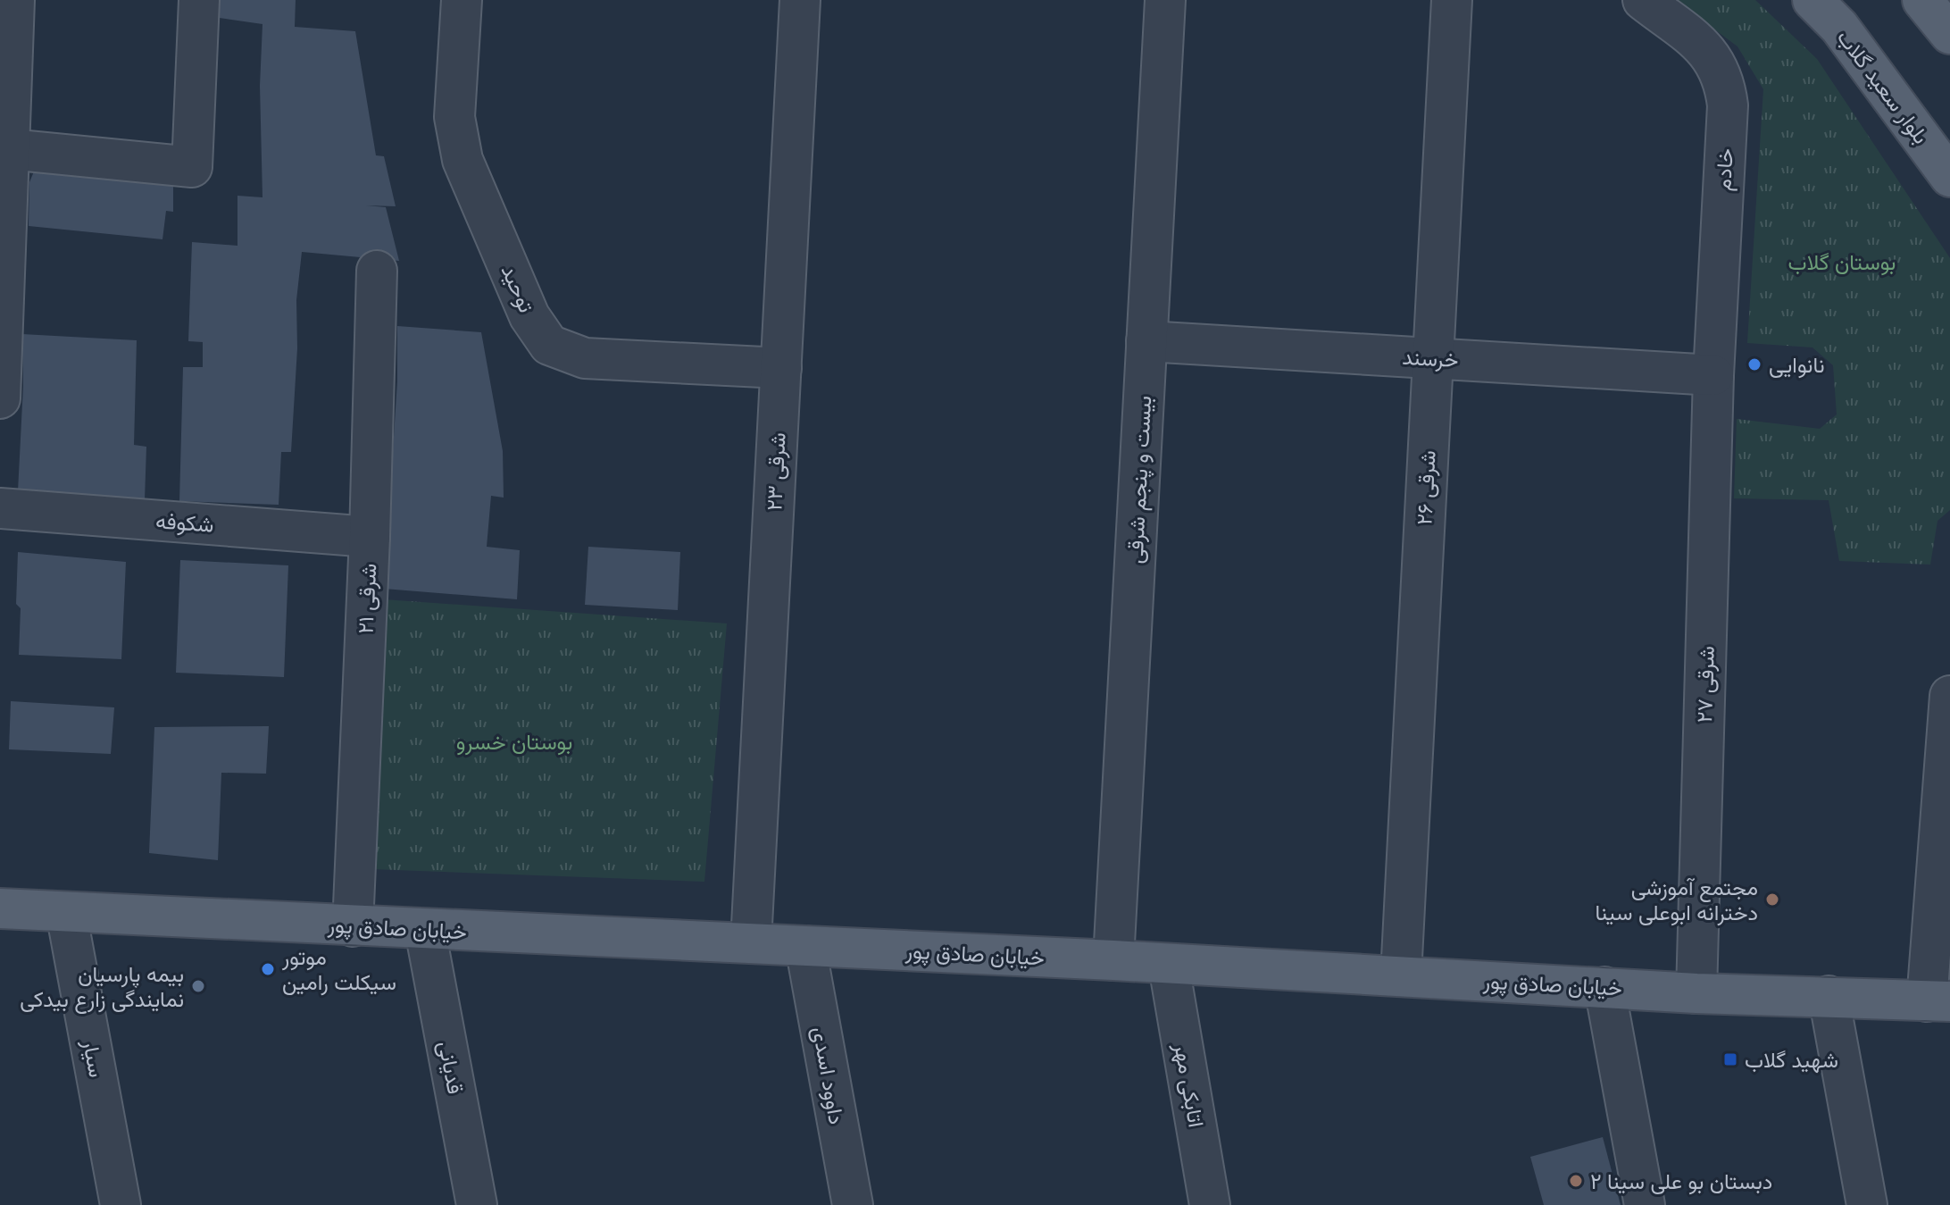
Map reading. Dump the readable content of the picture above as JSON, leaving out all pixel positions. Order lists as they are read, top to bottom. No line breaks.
{"streets":{"main road":["بلوار سعید گلاب","خیابان صادق پور"],"street":["خادم","توحید","خرسند","۲۳ شرقی","بیست و پنجم شرقی","۲۶ شرقی","شکوفه","۲۱ شرقی","۲۷ شرقی","سیار","قدیانی","داوود اسدی","اتابکی مهر"]},"crossings":[["خادم","خرسند"],["خادم","۲۷ شرقی"],["توحید","۲۳ شرقی"],["خرسند","بیست و پنجم شرقی"],["خرسند","۲۶ شرقی"],["خرسند","۲۷ شرقی"],["۲۳ شرقی","خیابان صادق پور"],["بیست و پنجم شرقی","خیابان صادق پور"],["۲۶ شرقی","خیابان صادق پور"],["شکوفه","۲۱ شرقی"],["۲۱ شرقی","خیابان صادق پور"],["۲۷ شرقی","خیابان صادق پور"],["خیابان صادق پور","سیار"],["خیابان صادق پور","قدیانی"],["خیابان صادق پور","داوود اسدی"],["خیابان صادق پور","اتابکی مهر"]],"parks":["بوستان گلاب","بوستان خسرو"],"places":{"other":["نانوایی","مجتمع آموزشی دخترانه ابوعلی سینا","موتور سیکلت رامین","بیمه پارسیان نمایندگی زارع بیدکی","دبستان بو علی سینا ۲"],"transit":["شهید گلاب"]}}
